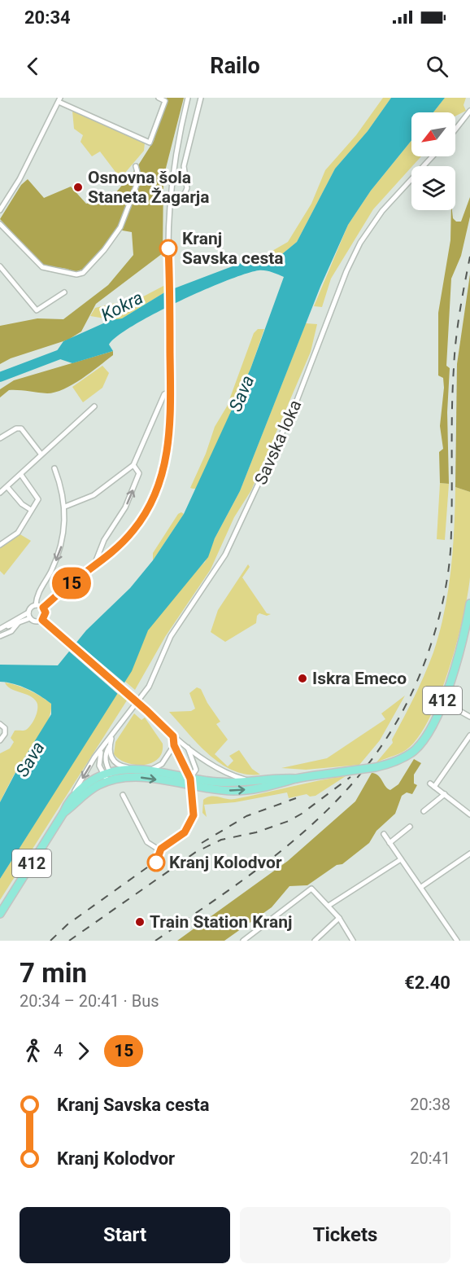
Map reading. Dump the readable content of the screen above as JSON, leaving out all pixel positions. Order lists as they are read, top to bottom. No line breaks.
{"streets":{"main road":["412"],"street":["Savska loka"]},"crossings":[["Savska loka","412"]],"water":["Kokra","Sava"],"places":["Osnovna šola Staneta Žagarja","Kranj Savska cesta","Iskra Emeco","Kranj Kolodvor","Train Station Kranj"],"lines":["bus line 15"],"north":"bottom left","page":{"status":"20:34","header":"Railo","on_map":"15","heading":["7 min","20:34 – 20:41 · Bus","€2.40"],"legs":["4","15"],"list":[{"name":"Kranj Savska cesta","value":"20:38"},{"name":"Kranj Kolodvor","value":"20:41"}],"buttons":["Start","Tickets"]}}
